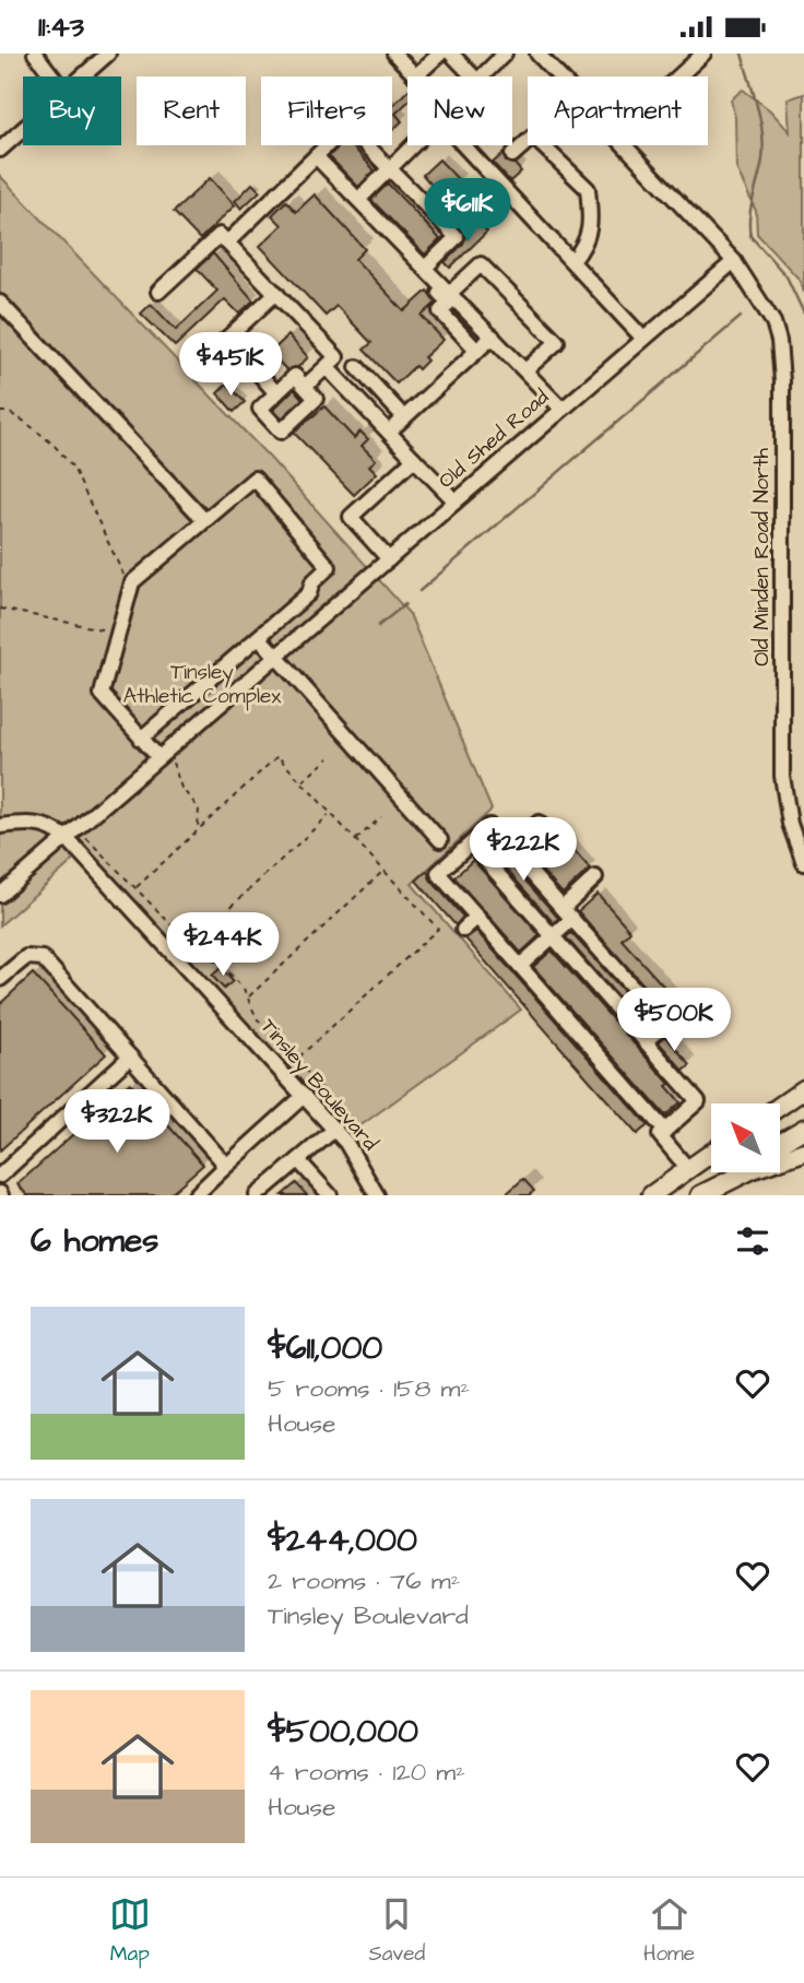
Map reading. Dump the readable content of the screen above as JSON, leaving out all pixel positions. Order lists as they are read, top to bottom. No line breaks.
{"streets":{"street":["Old Shed Road","Old Minden Road North","Tinsley Boulevard"]},"crossings":[["Old Shed Road","Old Minden Road North"],["Old Shed Road","Tinsley Boulevard"]],"parks":["Tinsley Athletic Complex"],"north":"top left","page":{"status":"11:43","chip":["Buy","Rent","Filters","New","Apartment"],"price":["$611K","$451K","$222K","$244K","$500K","$322K"],"heading":"6 homes","list":[{"name":"$611,000","note":"5 rooms · 158 m² · House"},{"name":"$244,000","note":"2 rooms · 76 m² · Tinsley Boulevard"},{"name":"$500,000","note":"4 rooms · 120 m² · House"}],"tabs":["Map","Saved","Home"]}}
